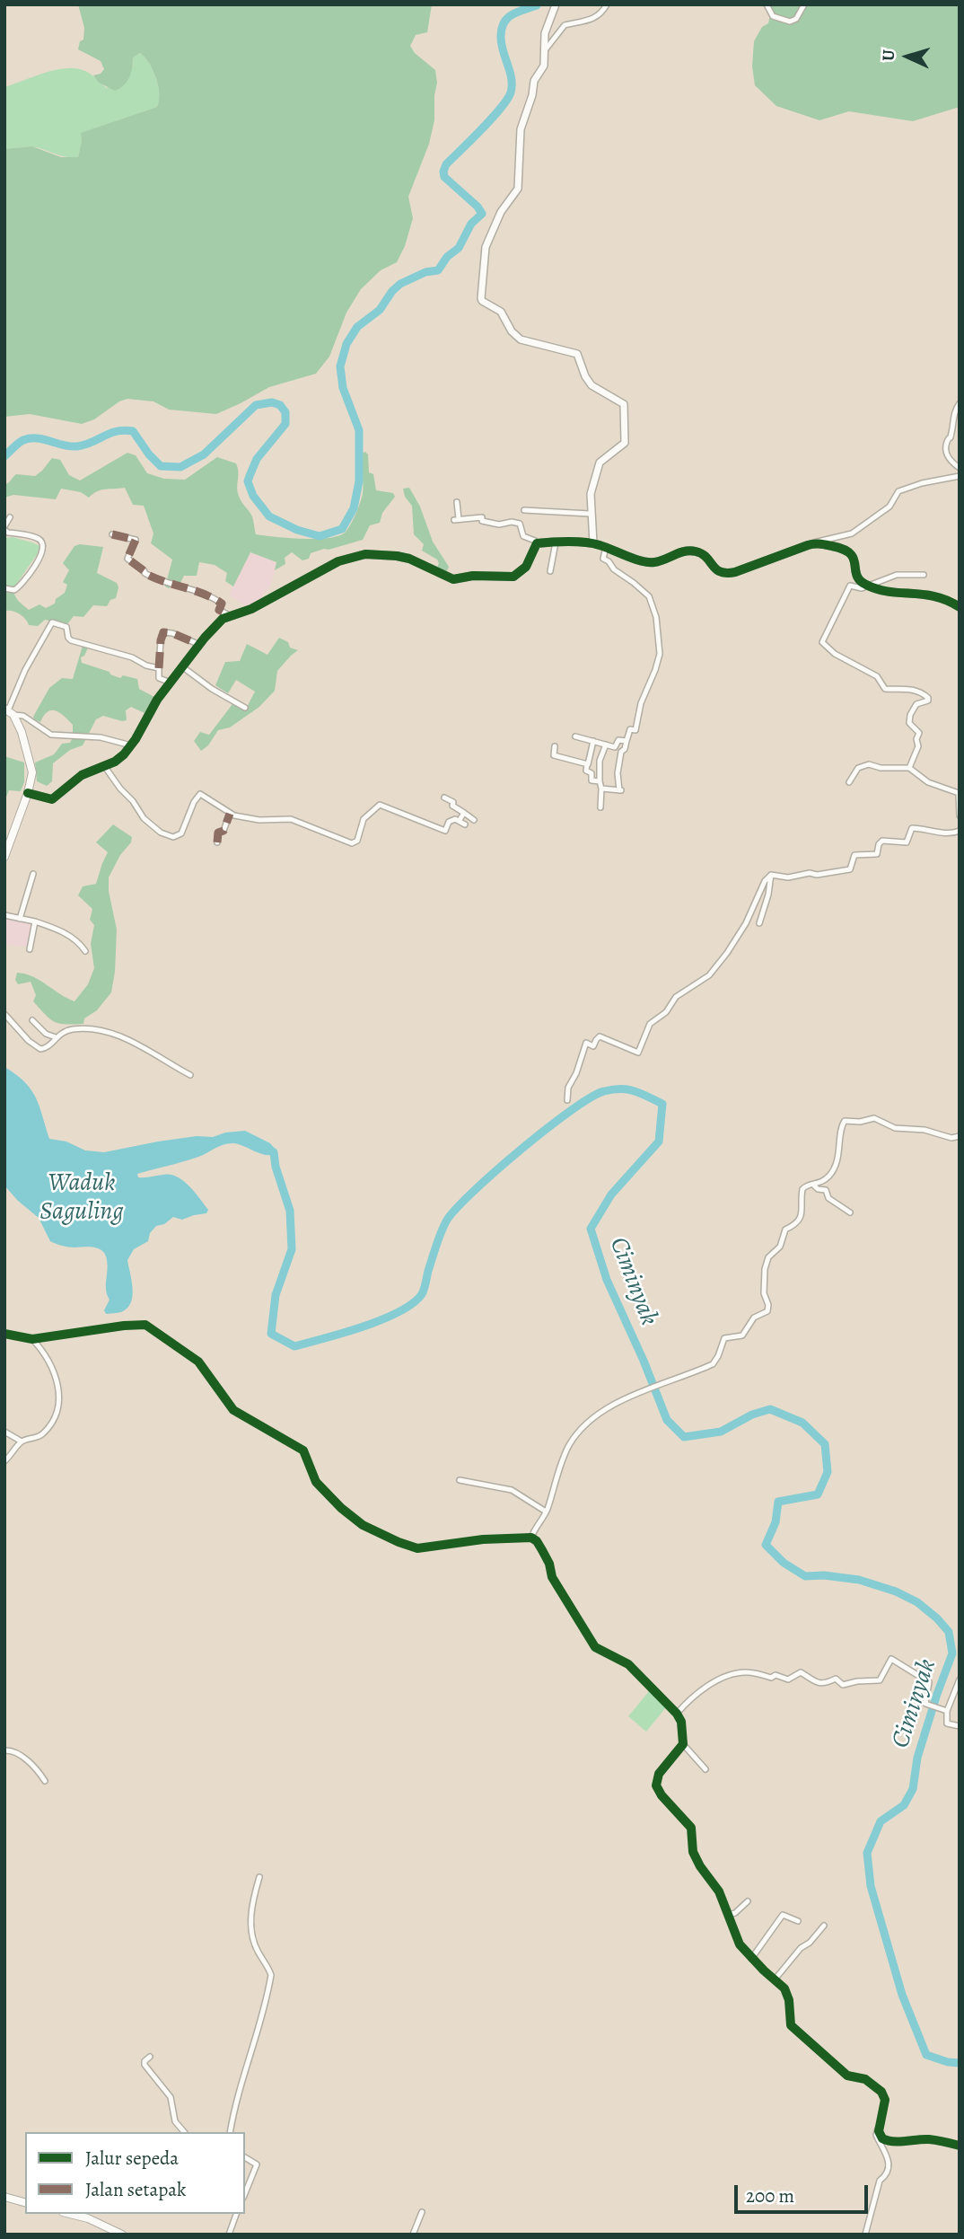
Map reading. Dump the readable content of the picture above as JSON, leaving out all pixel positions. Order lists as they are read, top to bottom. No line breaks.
{"water":["Waduk Saguling","Ciminyak"],"legend":["Jalur sepeda","Jalan setapak"],"scale_bar":"200 m","north":"left"}
